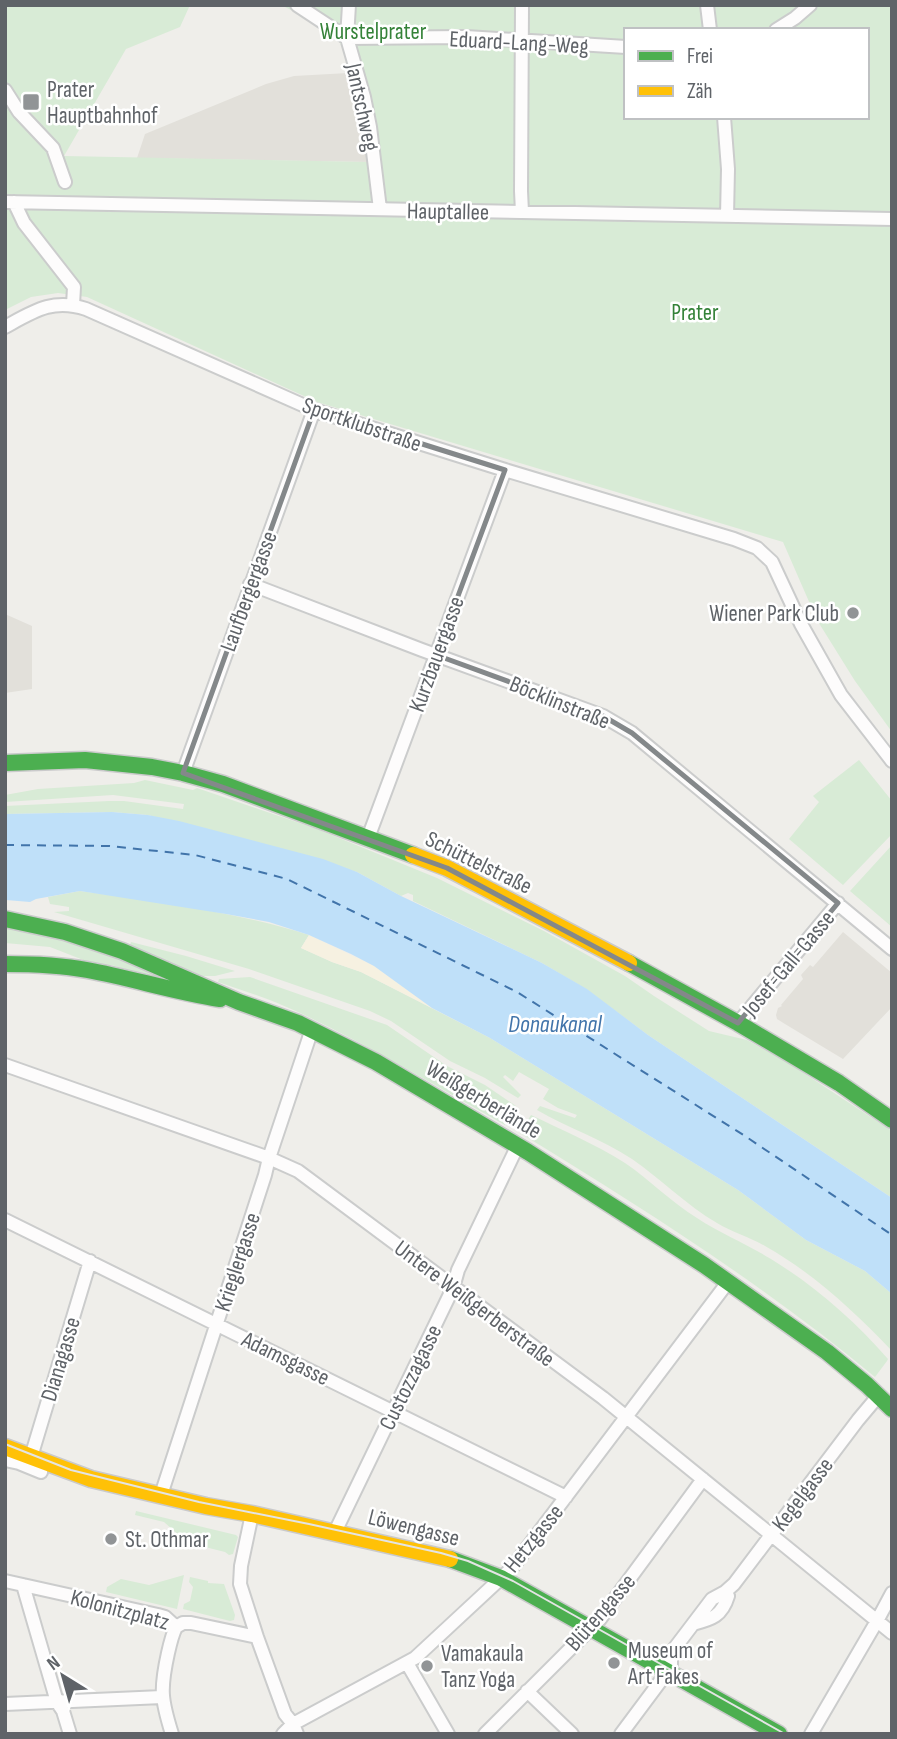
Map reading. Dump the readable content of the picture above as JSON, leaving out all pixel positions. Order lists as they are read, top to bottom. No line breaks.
{"streets":{"main road":["Schüttelstraße","Weißgerberlände","Löwengasse"],"street":["Eduard-Lang-Weg","Jantschweg","Hauptallee","Sportklubstraße","Laufbergergasse","Kurzbauergasse","Böcklinstraße","Josef-Gall-Gasse","Krieglergasse","Untere Weißgerberstraße","Adamsgasse","Dianagasse","Custozzagasse","Kegelgasse","Hetzgasse","Kolonitzplatz","Blütengasse"]},"crossings":[["Eduard-Lang-Weg","Jantschweg"],["Jantschweg","Hauptallee"],["Sportklubstraße","Laufbergergasse"],["Sportklubstraße","Kurzbauergasse"],["Laufbergergasse","Böcklinstraße"],["Laufbergergasse","Schüttelstraße"],["Kurzbauergasse","Böcklinstraße"],["Kurzbauergasse","Schüttelstraße"],["Böcklinstraße","Josef-Gall-Gasse"],["Schüttelstraße","Josef-Gall-Gasse"],["Weißgerberlände","Krieglergasse"],["Weißgerberlände","Custozzagasse"],["Weißgerberlände","Kegelgasse"],["Weißgerberlände","Hetzgasse"],["Krieglergasse","Untere Weißgerberstraße"],["Krieglergasse","Adamsgasse"],["Krieglergasse","Löwengasse"],["Untere Weißgerberstraße","Custozzagasse"],["Untere Weißgerberstraße","Kegelgasse"],["Untere Weißgerberstraße","Hetzgasse"],["Untere Weißgerberstraße","Blütengasse"],["Adamsgasse","Dianagasse"],["Adamsgasse","Custozzagasse"],["Adamsgasse","Hetzgasse"],["Dianagasse","Löwengasse"],["Custozzagasse","Löwengasse"],["Kegelgasse","Löwengasse"],["Löwengasse","Hetzgasse"],["Löwengasse","Blütengasse"]],"water":["Donaukanal"],"parks":["Wurstelprater","Prater"],"places":{"transit":["Prater Hauptbahnhof"],"other":["Wiener Park Club","St. Othmar","Museum of Art Fakes","Vamakaula Tanz Yoga"]},"legend":["Frei","Zäh"],"north":"top left"}
